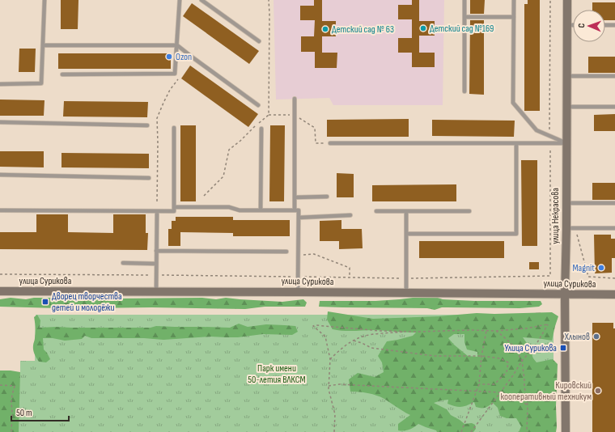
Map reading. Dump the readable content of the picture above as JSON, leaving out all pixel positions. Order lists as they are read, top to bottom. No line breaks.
{"streets":{"street":["улица Некрасова","улица Сурикова"]},"crossings":[["улица Некрасова","улица Сурикова"]],"parks":["Парк имени 50-летия ВЛКСМ"],"places":{"other":["Детский сад №169","Детский сад № 63","Ozon","Magnit","Хлынов","Кировский кооперативный техникум"],"transit":["Дворец творчества детей и молодёжи","Улица Сурикова"]},"scale_bar":"50 m","north":"left"}
